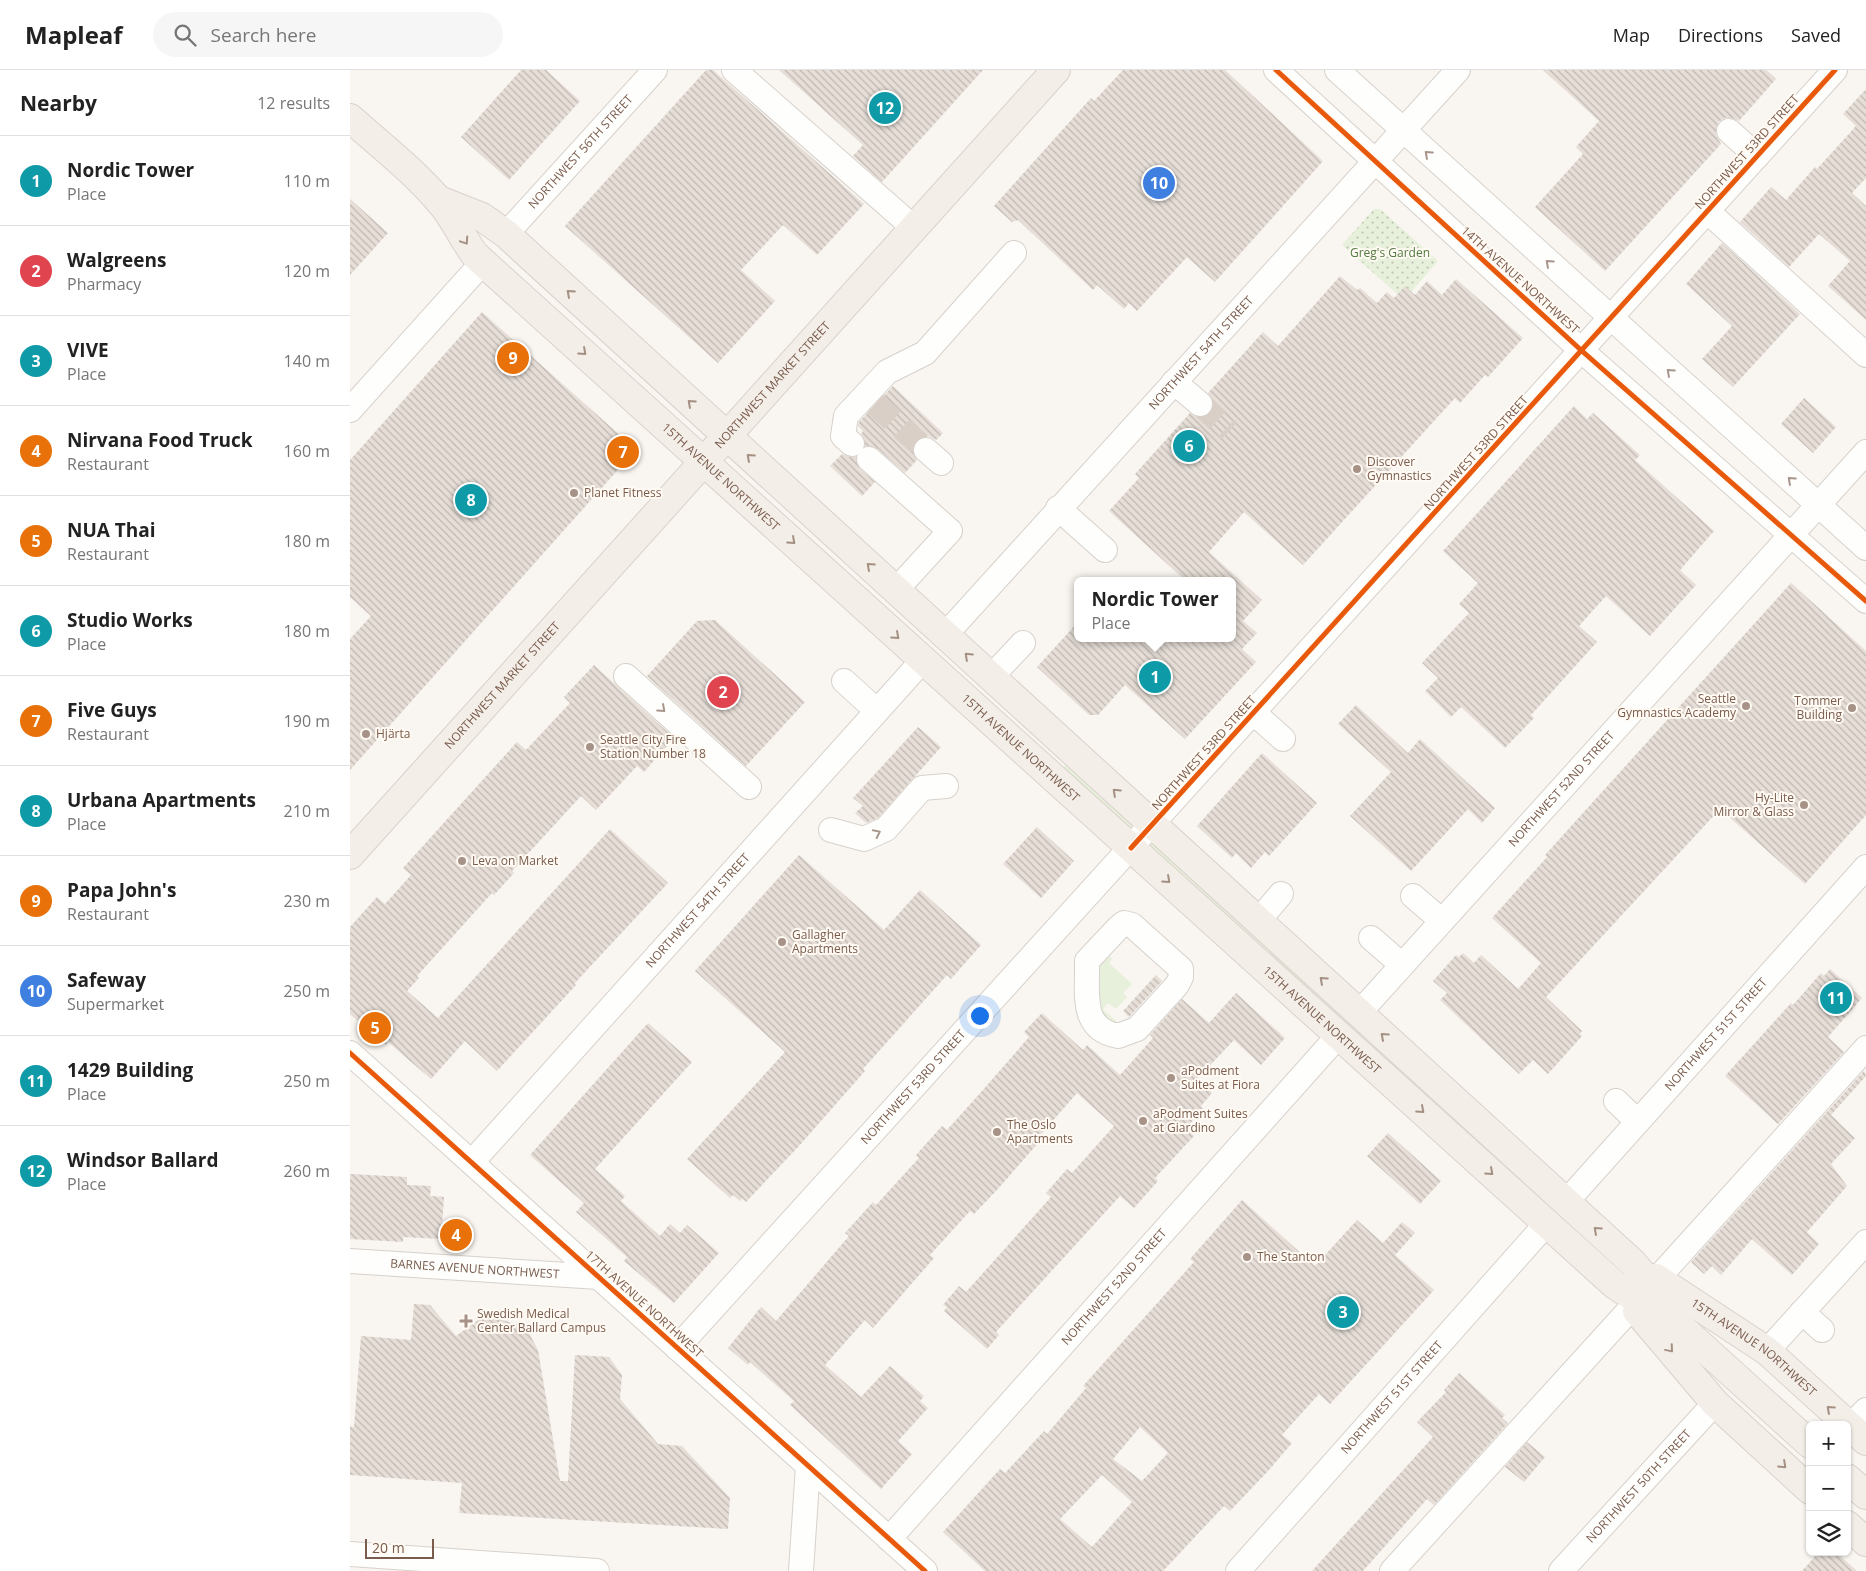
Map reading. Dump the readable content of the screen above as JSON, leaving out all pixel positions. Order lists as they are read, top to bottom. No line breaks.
{"streets":{"main road":["NORTHWEST MARKET STREET","15TH AVENUE NORTHWEST"],"street":["NORTHWEST 56TH STREET","NORTHWEST 53RD STREET","14TH AVENUE NORTHWEST","NORTHWEST 54TH STREET","NORTHWEST 52ND STREET","NORTHWEST 51ST STREET","BARNES AVENUE NORTHWEST","17TH AVENUE NORTHWEST","NORTHWEST 50TH STREET"]},"crossings":[["NORTHWEST 56TH STREET","15TH AVENUE NORTHWEST"],["NORTHWEST 53RD STREET","14TH AVENUE NORTHWEST"],["NORTHWEST 53RD STREET","15TH AVENUE NORTHWEST"],["NORTHWEST 53RD STREET","17TH AVENUE NORTHWEST"],["14TH AVENUE NORTHWEST","NORTHWEST 54TH STREET"],["14TH AVENUE NORTHWEST","NORTHWEST 52ND STREET"],["NORTHWEST 54TH STREET","15TH AVENUE NORTHWEST"],["NORTHWEST 54TH STREET","17TH AVENUE NORTHWEST"],["NORTHWEST MARKET STREET","15TH AVENUE NORTHWEST"],["15TH AVENUE NORTHWEST","NORTHWEST 52ND STREET"],["15TH AVENUE NORTHWEST","NORTHWEST 51ST STREET"],["15TH AVENUE NORTHWEST","NORTHWEST 50TH STREET"],["NORTHWEST 52ND STREET","17TH AVENUE NORTHWEST"],["BARNES AVENUE NORTHWEST","17TH AVENUE NORTHWEST"]],"parks":["Greg's Garden"],"places":{"other":["Discover Gymnastics","Planet Fitness","Seattle Gymnastics Academy","Tommer Building","Hjärta","Seattle City Fire Station Number 18","Hy-Lite Mirror & Glass","Leva on Market","Gallagher Apartments","aPodment Suites at Fiora","aPodment Suites at Giardino","The Oslo Apartments","The Stanton"],"health":["Swedish Medical Center Ballard Campus"]},"scale_bar":"20 m","page":{"header":"Mapleaf","search":"Search here","nav":["Map","Directions","Saved"],"heading":["Nearby","12 results"],"pins":["12","10","9","6","7","8","1","2","11","5","4","3"],"list":[{"mark":"1","name":"Nordic Tower","note":"Place","value":"110 m"},{"mark":"2","name":"Walgreens","note":"Pharmacy","value":"120 m"},{"mark":"3","name":"VIVE","note":"Place","value":"140 m"},{"mark":"4","name":"Nirvana Food Truck","note":"Restaurant","value":"160 m"},{"mark":"5","name":"NUA Thai","note":"Restaurant","value":"180 m"},{"mark":"6","name":"Studio Works","note":"Place","value":"180 m"},{"mark":"7","name":"Five Guys","note":"Restaurant","value":"190 m"},{"mark":"8","name":"Urbana Apartments","note":"Place","value":"210 m"},{"mark":"9","name":"Papa John's","note":"Restaurant","value":"230 m"},{"mark":"10","name":"Safeway","note":"Supermarket","value":"250 m"},{"mark":"11","name":"1429 Building","note":"Place","value":"250 m"},{"mark":"12","name":"Windsor Ballard","note":"Place","value":"260 m"}],"popup":["Nordic Tower","Place"],"map_buttons":["+","−"],"scale":"20 m"}}
